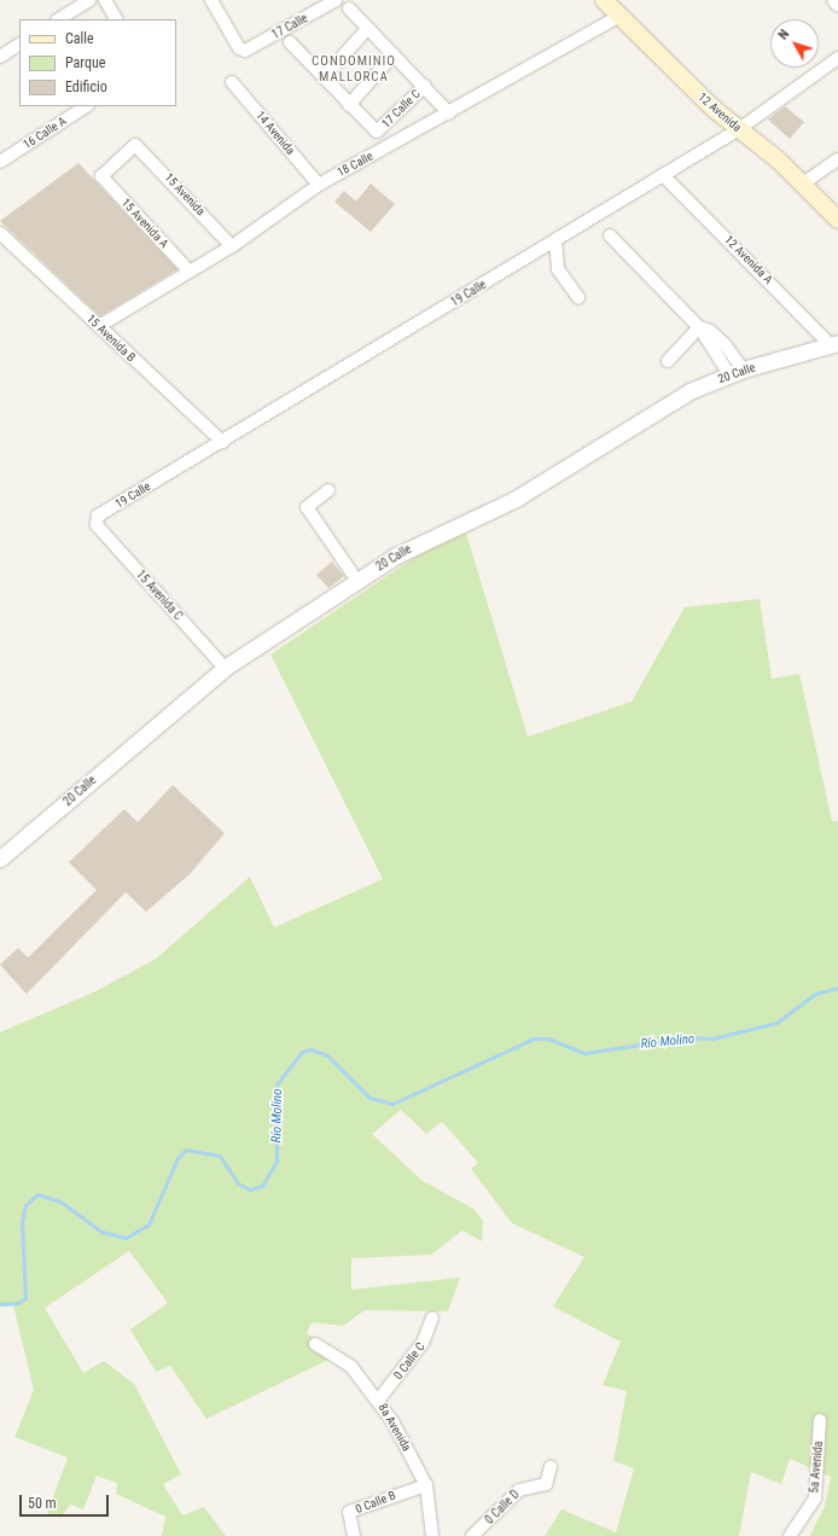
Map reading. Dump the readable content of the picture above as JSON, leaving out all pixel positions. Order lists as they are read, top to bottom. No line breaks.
{"streets":{"main road":["12 Avenida"],"street":["17 Calle","17 Calle C","16 Calle A","14 Avenida","18 Calle","15 Avenida","15 Avenida A","12 Avenida A","19 Calle","15 Avenida B","20 Calle","15 Avenida C","0 Calle C","8a Avenida","5a Avenida","0 Calle B","0 Calle D"]},"crossings":[["12 Avenida","18 Calle"],["12 Avenida","19 Calle"],["14 Avenida","18 Calle"],["18 Calle","15 Avenida"],["18 Calle","15 Avenida A"],["18 Calle","15 Avenida B"],["15 Avenida","15 Avenida A"],["12 Avenida A","19 Calle"],["12 Avenida A","20 Calle"],["19 Calle","15 Avenida B"],["19 Calle","15 Avenida C"],["20 Calle","15 Avenida C"],["0 Calle C","8a Avenida"],["8a Avenida","0 Calle B"]],"districts":["CONDOMINIO MALLORCA"],"water":["Río Molino"],"legend":["Calle","Parque","Edificio"],"scale_bar":"50 m","north":"top left"}
